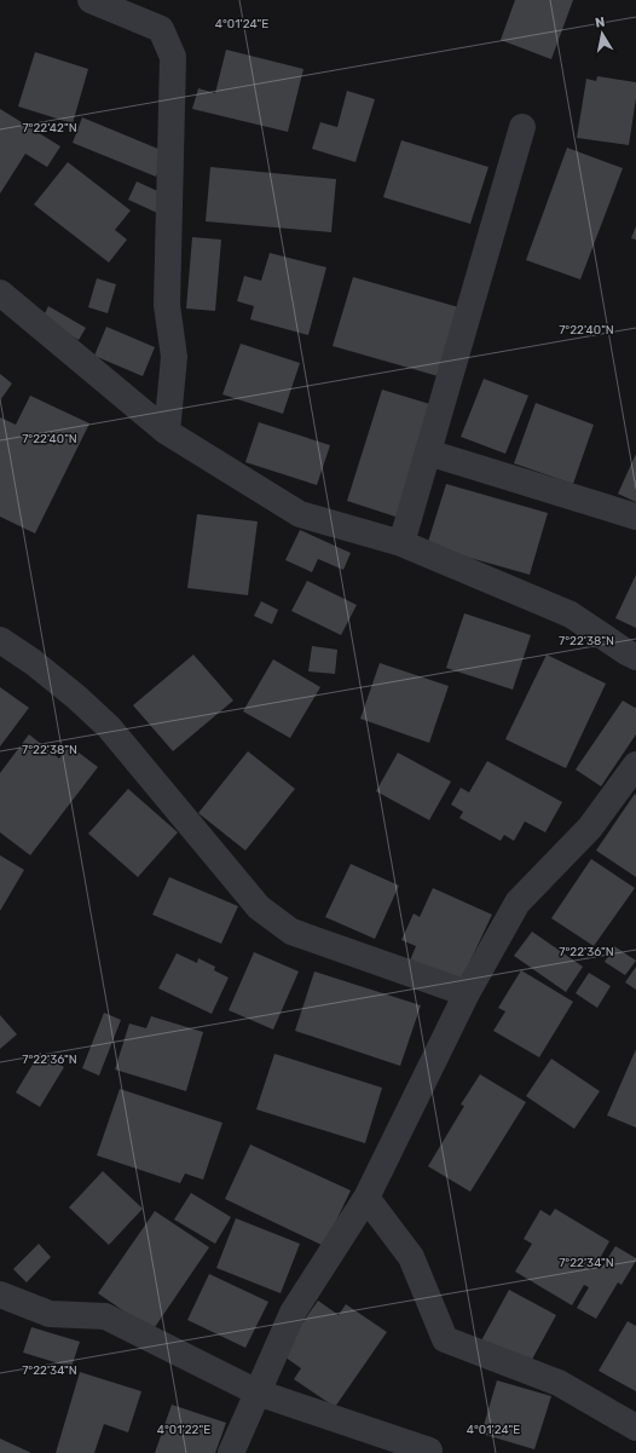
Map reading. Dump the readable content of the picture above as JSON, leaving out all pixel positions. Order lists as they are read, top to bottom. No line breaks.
{"north":"top","coordinates":["4°01'24\"E","7°22'42\"N","7°22'40\"N","7°22'38\"N","7°22'36\"N","7°22'34\"N","4°01'22\"E"]}
